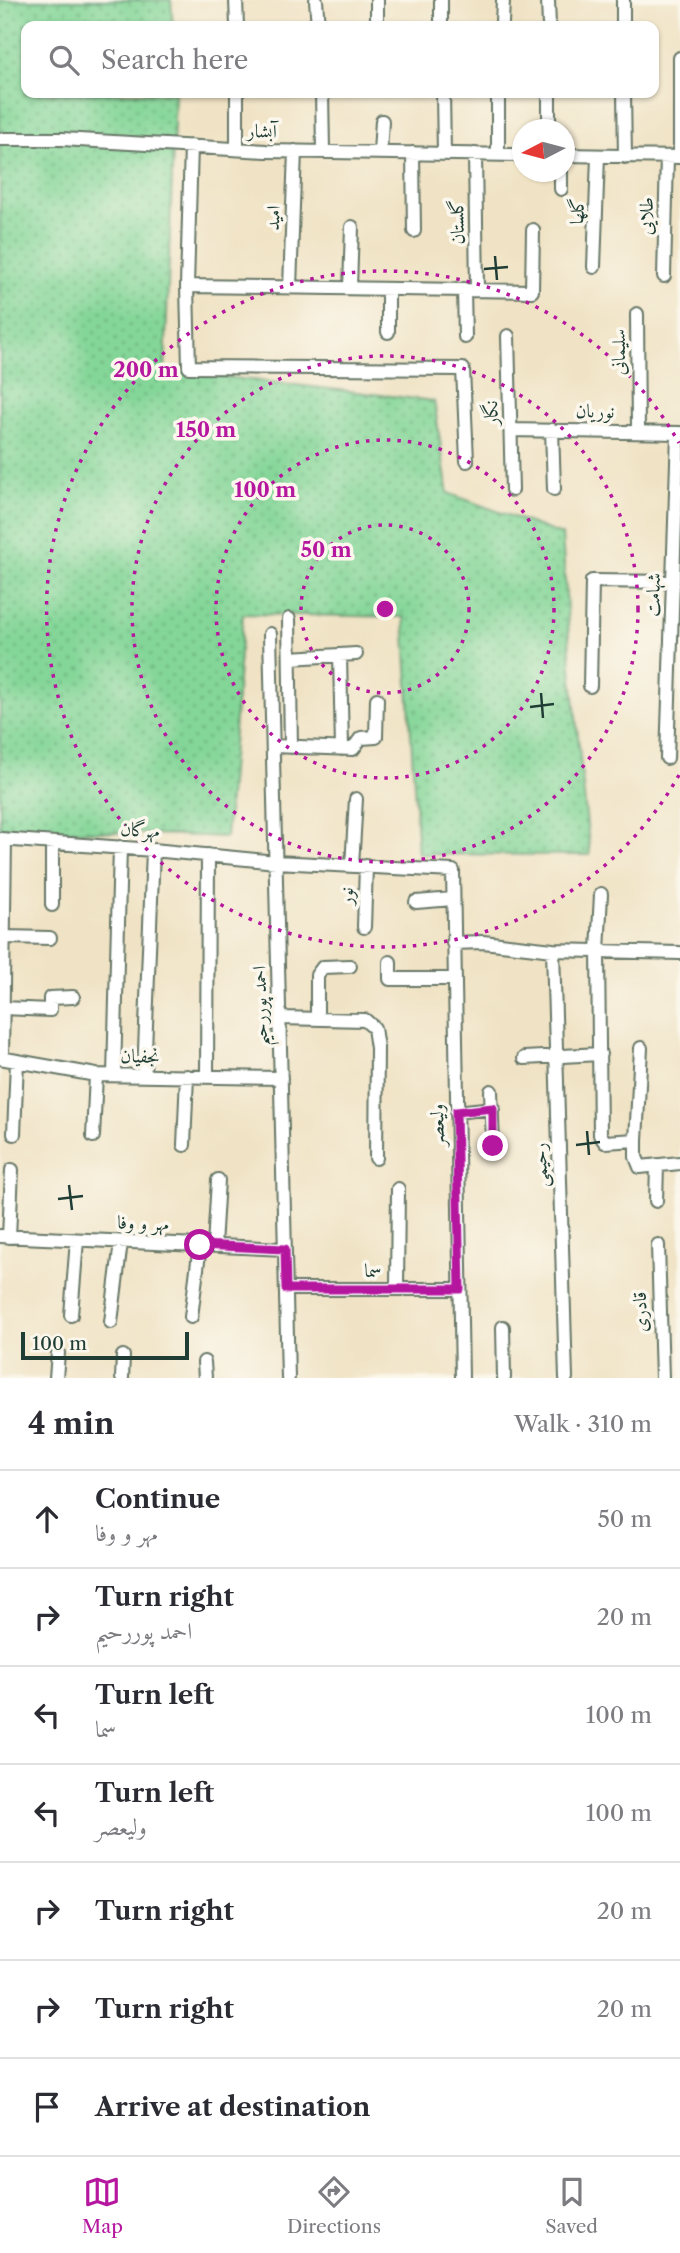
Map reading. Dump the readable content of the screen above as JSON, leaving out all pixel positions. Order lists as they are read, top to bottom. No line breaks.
{"streets":{"street":["آبشار","گلها","طلایی","امید","گلستان","سلیمانی","نوریان","نگار","شهامت","مهرگان","نور","احمد پوررحیم","نجفیان","ولیعصر","رحیمی","مهر و وفا","سما","قادری"]},"crossings":[["آبشار","امید"],["آبشار","گلستان"],["سلیمانی","نوریان"],["نوریان","نگار"],["نوریان","شهامت"],["مهرگان","نور"],["مهرگان","احمد پوررحیم"],["مهرگان","ولیعصر"],["احمد پوررحیم","نجفیان"],["احمد پوررحیم","مهر و وفا"],["احمد پوررحیم","سما"],["ولیعصر","سما"]],"scale_bar":"100 m","north":"left","page":{"search":"Search here","scale":"100 m","heading":["4 min","Walk · 310 m"],"list":[["Continue","مهر و وفا","50 m"],["Turn right","احمد پوررحیم","20 m"],["Turn left","سما","100 m"],["Turn left","ولیعصر","100 m"],["Turn right","20 m"],["Turn right","20 m"],"Arrive at destination"],"nav":["Map","Directions","Saved"]},"rings":["200 m","150 m","100 m","50 m"]}
